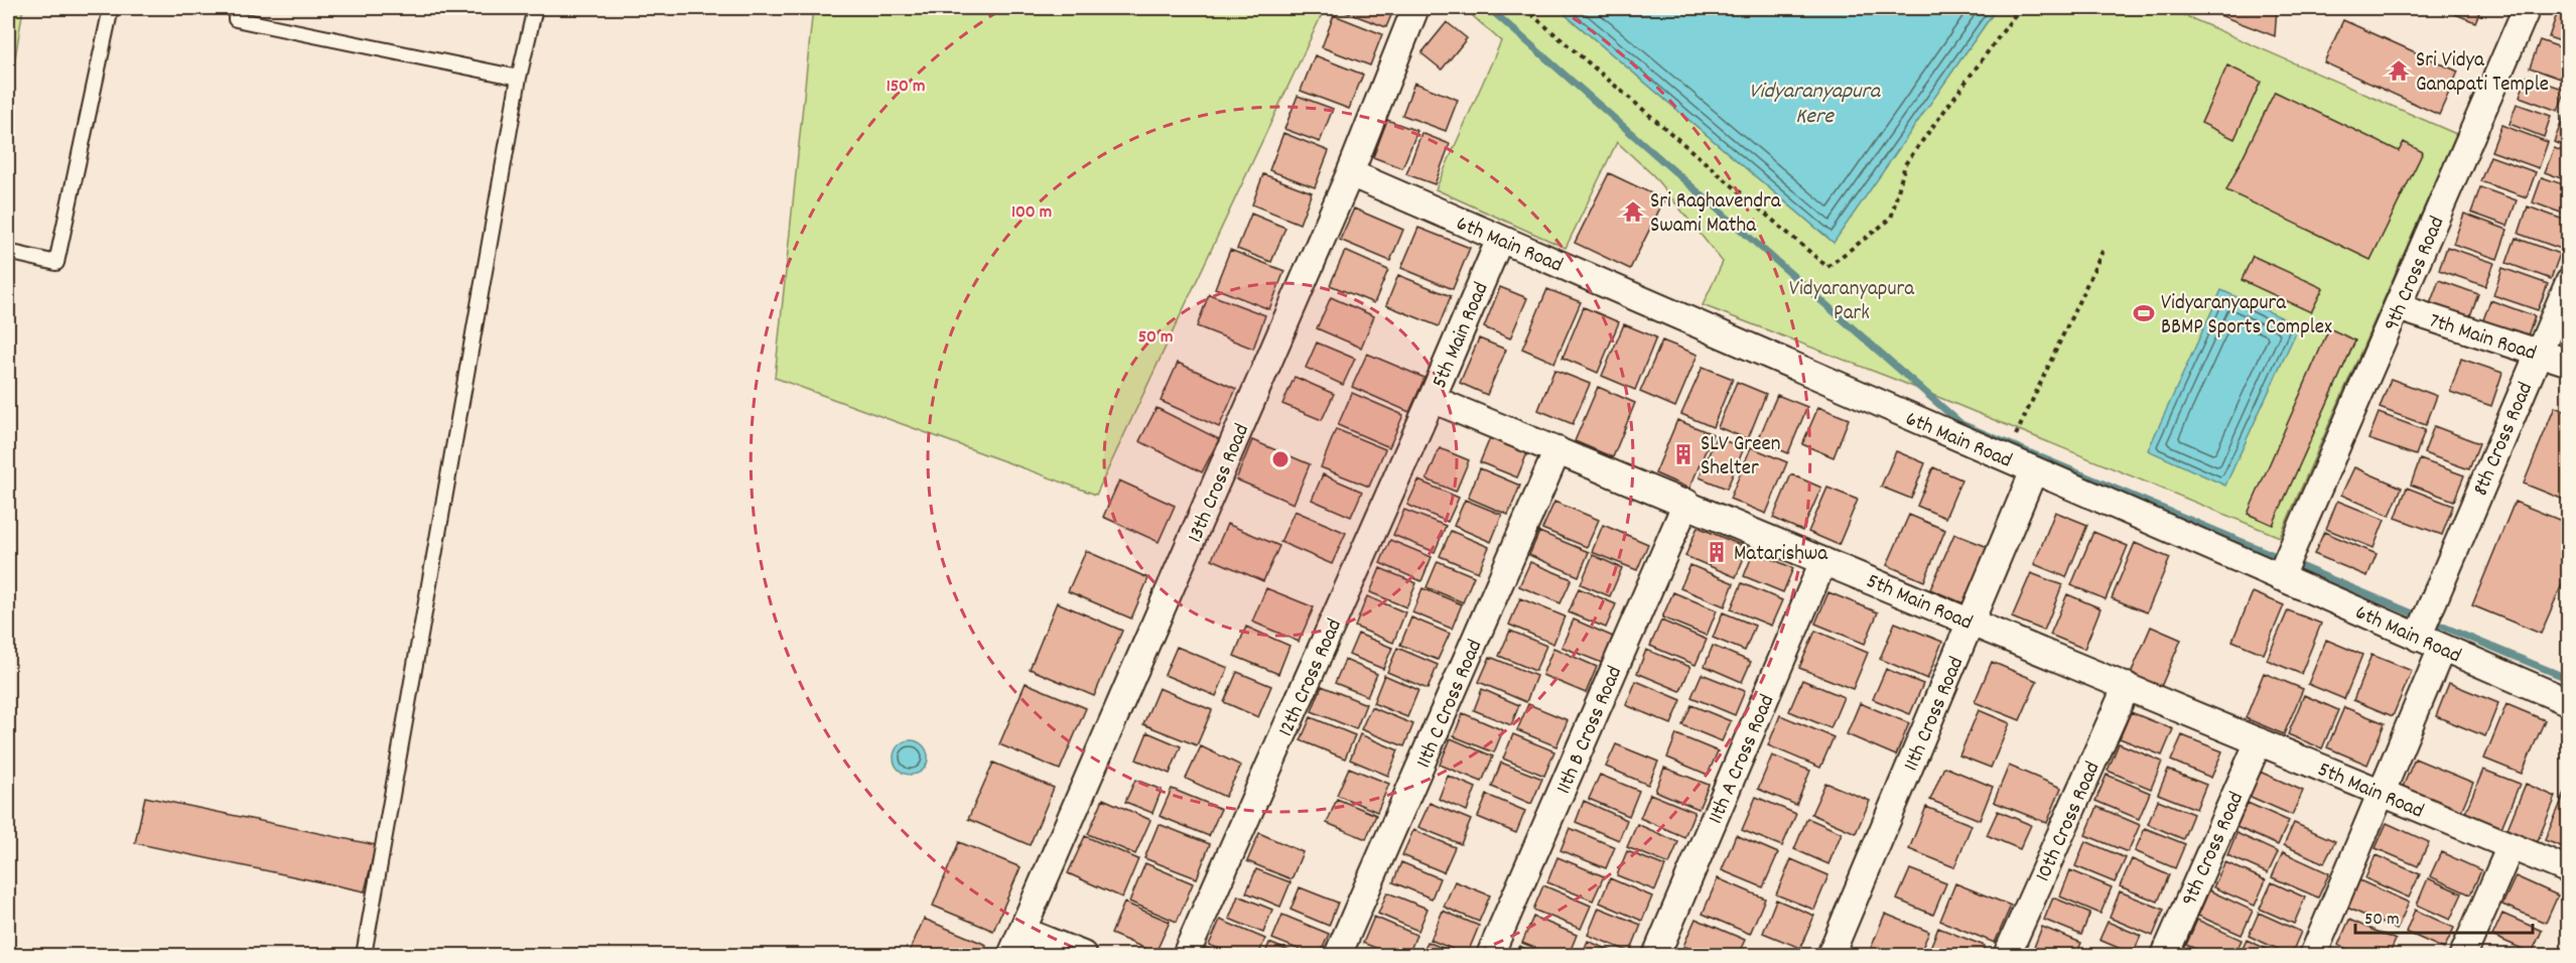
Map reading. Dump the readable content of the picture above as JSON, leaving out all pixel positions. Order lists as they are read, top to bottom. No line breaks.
{"streets":{"street":["6th Main Road","9th Cross Road","5th Main Road","7th Main Road","8th Cross Road","13th Cross Road","12th Cross Road","11th C Cross Road","11th Cross Road","11th B Cross Road","11th A Cross Road","10th Cross Road"]},"crossings":[["6th Main Road","9th Cross Road"],["6th Main Road","5th Main Road"],["6th Main Road","8th Cross Road"],["6th Main Road","13th Cross Road"],["6th Main Road","11th Cross Road"],["9th Cross Road","5th Main Road"],["9th Cross Road","7th Main Road"],["5th Main Road","12th Cross Road"],["5th Main Road","11th C Cross Road"],["5th Main Road","11th Cross Road"],["5th Main Road","11th B Cross Road"],["5th Main Road","11th A Cross Road"],["5th Main Road","10th Cross Road"],["7th Main Road","8th Cross Road"]],"water":["Vidyaranyapura Kere"],"parks":["Vidyaranyapura Park"],"places":{"temple":["Sri Vidya Ganapati Temple","Sri Raghavendra Swami Matha"],"sports":["Vidyaranyapura BBMP Sports Complex"],"building":["SLV Green Shelter","Matarishwa"]},"scale_bar":"50 m","rings":["150 m","100 m","50 m"]}
